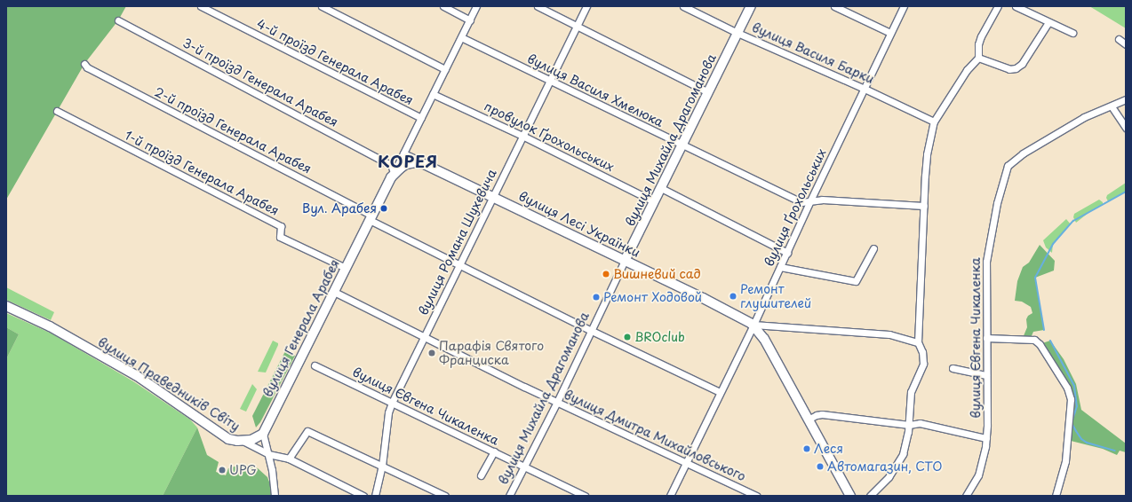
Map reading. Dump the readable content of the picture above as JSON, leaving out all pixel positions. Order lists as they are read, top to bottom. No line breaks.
{"streets":{"main road":["вулиця Михайла Драгоманова","вулиця Лесі Українки","вулиця Генерала Арабея","вулиця Праведників Світу"],"street":["вулиця Василя Барки","4-й проїзд Генерала Арабея","3-й проїзд Генерала Арабея","вулиця Василя Хмелюка","2-й проїзд Генерала Арабея","провулок Ґрохольських","1-й проїзд Генерала Арабея","вулиця Ґрохольських","вулиця Романа Шухевича","вулиця Євгена Чикаленка","вулиця Дмитра Михайловського"]},"crossings":[["вулиця Василя Барки","вулиця Михайла Драгоманова"],["вулиця Василя Барки","вулиця Ґрохольських"],["3-й проїзд Генерала Арабея","вулиця Лесі Українки"],["3-й проїзд Генерала Арабея","вулиця Генерала Арабея"],["вулиця Василя Хмелюка","вулиця Михайла Драгоманова"],["вулиця Василя Хмелюка","вулиця Ґрохольських"],["вулиця Василя Хмелюка","вулиця Романа Шухевича"],["2-й проїзд Генерала Арабея","вулиця Михайла Драгоманова"],["2-й проїзд Генерала Арабея","вулиця Ґрохольських"],["2-й проїзд Генерала Арабея","вулиця Романа Шухевича"],["2-й проїзд Генерала Арабея","вулиця Генерала Арабея"],["провулок Ґрохольських","вулиця Михайла Драгоманова"],["провулок Ґрохольських","вулиця Романа Шухевича"],["вулиця Михайла Драгоманова","вулиця Лесі Українки"],["вулиця Михайла Драгоманова","вулиця Євгена Чикаленка"],["вулиця Михайла Драгоманова","вулиця Дмитра Михайловського"],["1-й проїзд Генерала Арабея","вулиця Генерала Арабея"],["вулиця Ґрохольських","вулиця Лесі Українки"],["вулиця Ґрохольських","вулиця Дмитра Михайловського"],["вулиця Лесі Українки","вулиця Романа Шухевича"],["вулиця Лесі Українки","вулиця Генерала Арабея"],["вулиця Романа Шухевича","вулиця Євгена Чикаленка"],["вулиця Романа Шухевича","вулиця Дмитра Михайловського"],["вулиця Генерала Арабея","вулиця Праведників Світу"],["вулиця Генерала Арабея","вулиця Дмитра Михайловського"]],"districts":["КОРЕЯ"],"places":["Вул. Арабея","Вишневий сад","Ремонт глушителей","Ремонт Ходовой","BROclub","Парафія Святого Франциска","Леся","Автомагазин, СТО","UPG"]}
